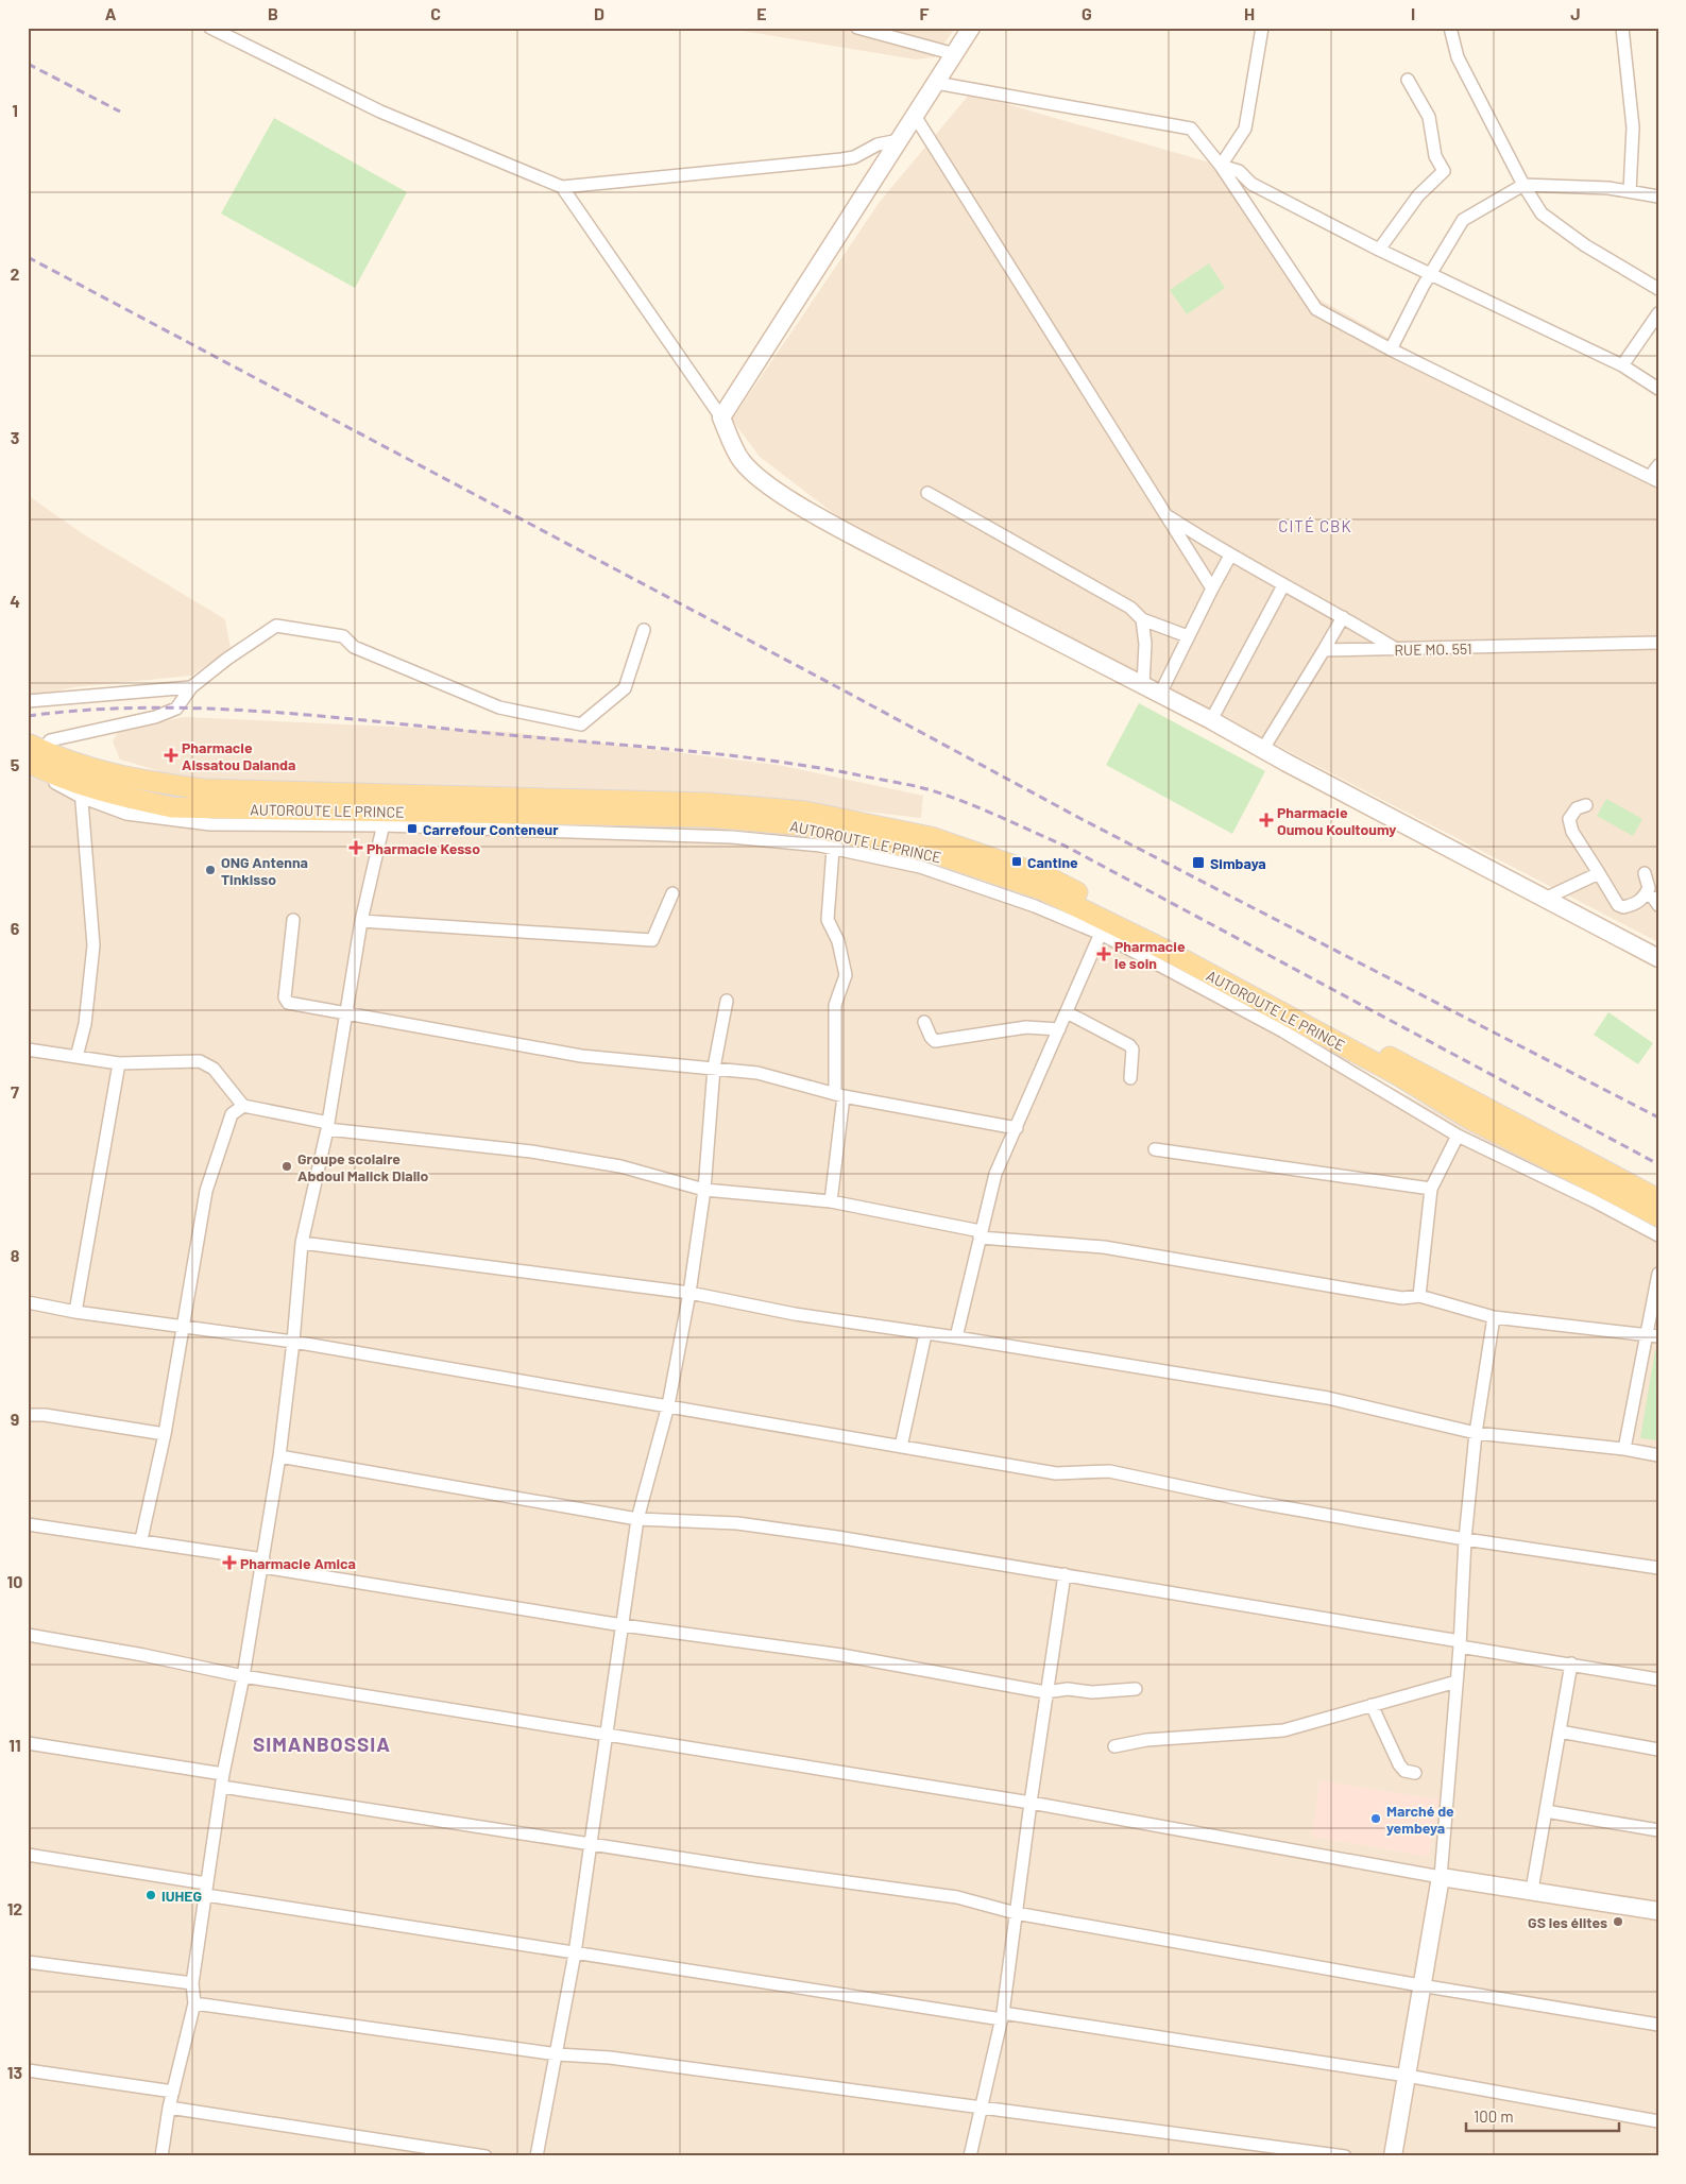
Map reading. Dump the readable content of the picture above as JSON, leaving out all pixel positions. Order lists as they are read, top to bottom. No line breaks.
{"streets":{"main road":["AUTOROUTE LE PRINCE"],"street":["RUE MO. 551"]},"districts":["CITÉ CBK","SIMANBOSSIA"],"places":{"health":["Pharmacie Aissatou Dalanda","Pharmacie Oumou Koultoumy","Pharmacie Kesso","Pharmacie le soin","Pharmacie Amica"],"transit":["Carrefour Conteneur","Cantine","Simbaya"],"other":["ONG Antenna Tinkisso","Groupe scolaire Abdoul Malick Diallo","Marché de yembeya","IUHEG","GS les élites"]},"scale_bar":"100 m","grid":{"columns":["A","B","C","D","E","F","G","H","I","J"],"rows":["1","2","3","4","5","6","7","8","9","10","11","12","13"]}}
